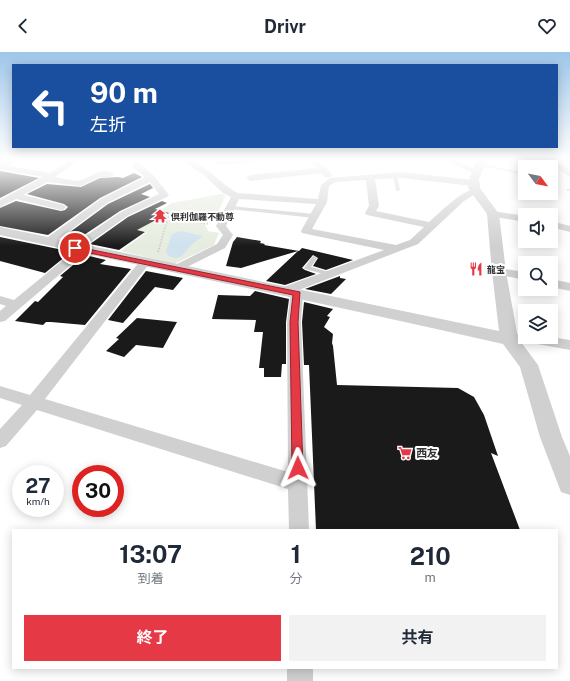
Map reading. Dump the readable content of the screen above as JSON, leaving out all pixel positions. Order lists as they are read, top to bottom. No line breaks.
{"places":{"temple":["倶利伽羅不動尊"],"restaurant":["龍宝"],"supermarket":["西友"]},"north":"bottom right","page":{"header":"Drivr","turn":["90 m","左折"],"speed":"27 km/h","limit":"30","eta":["13:07","到着","1","分","210","m"],"buttons":["終了","共有"]}}
